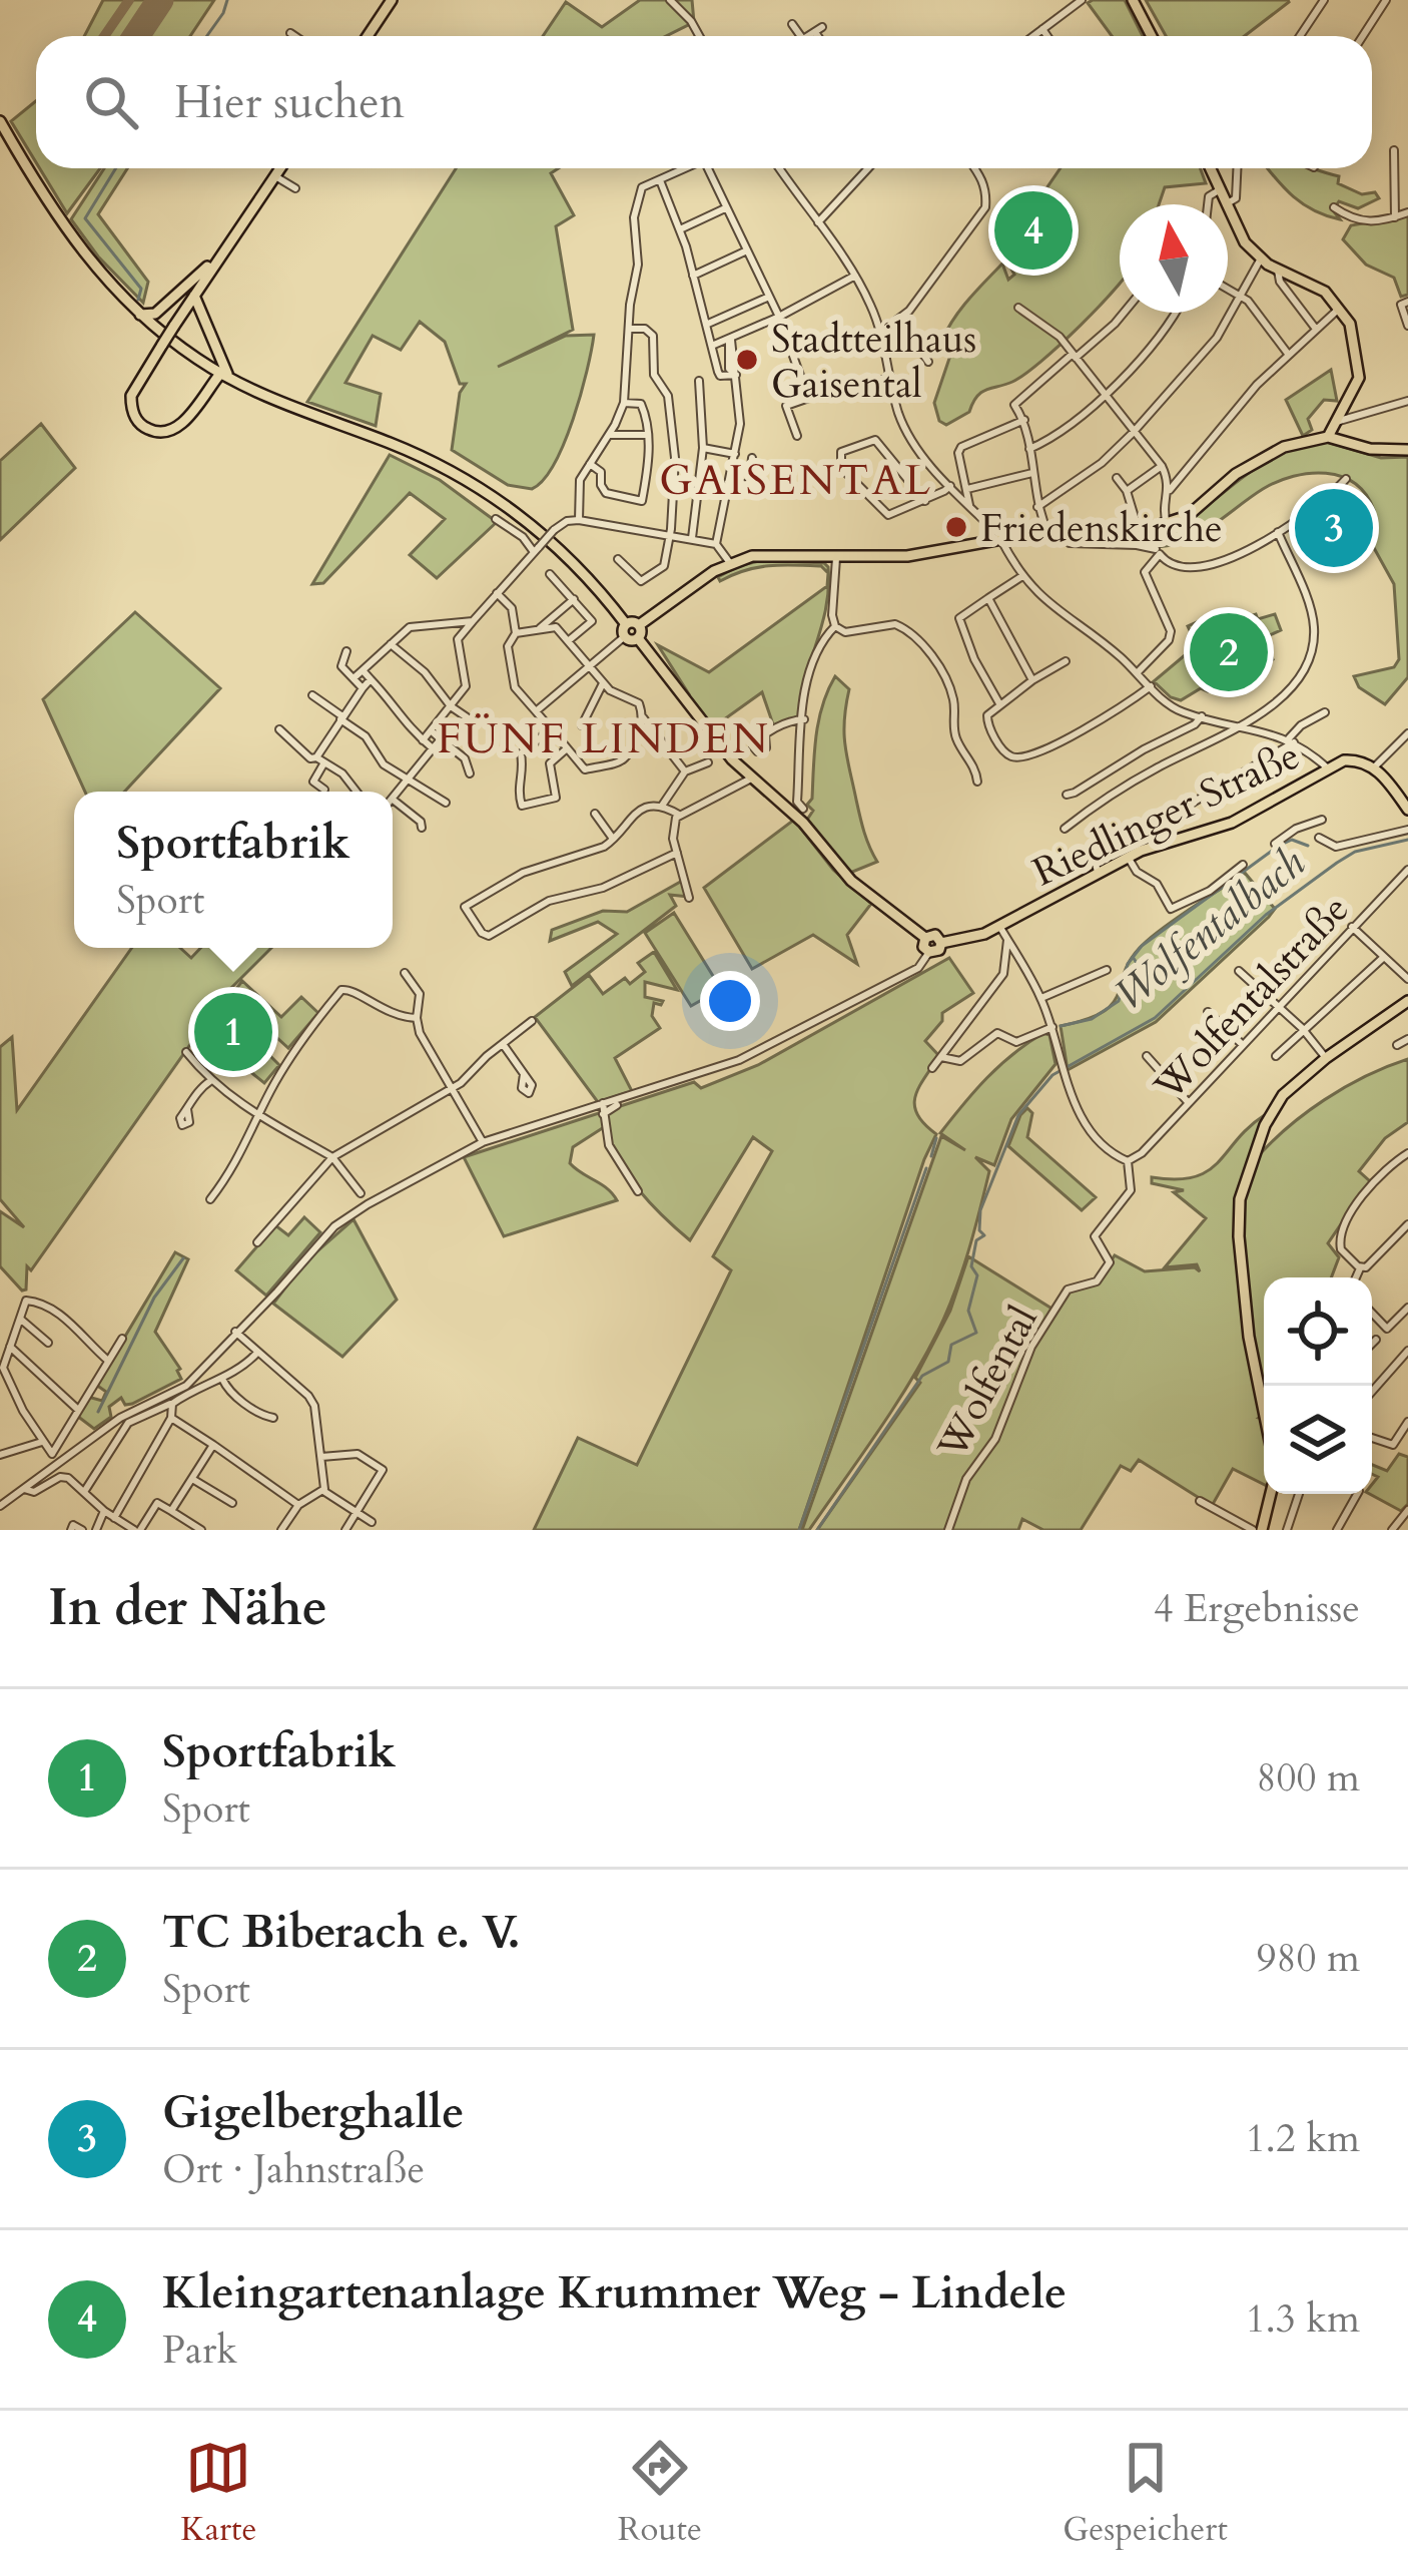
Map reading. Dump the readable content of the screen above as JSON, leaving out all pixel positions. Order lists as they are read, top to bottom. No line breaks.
{"streets":{"main road":["Riedlinger Straße"],"street":["Wolfentalstraße","Wolfental"]},"crossings":[["Wolfentalstraße","Wolfental"]],"districts":["GAISENTAL","FÜNF LINDEN"],"water":["Wolfentalbach"],"places":["Stadtteilhaus Gaisental","Friedenskirche"],"north":"top","page":{"search":"Hier suchen","pins":["4","3","2","1"],"popup":["Sportfabrik","Sport"],"heading":["In der Nähe","4 Ergebnisse"],"list":[{"mark":"1","name":"Sportfabrik","note":"Sport","value":"800 m"},{"mark":"2","name":"TC Biberach e. V.","note":"Sport","value":"980 m"},{"mark":"3","name":"Gigelberghalle","note":"Ort · Jahnstraße","value":"1.2 km"},{"mark":"4","name":"Kleingartenanlage Krummer Weg - Lindele","note":"Park","value":"1.3 km"}],"nav":["Karte","Route","Gespeichert"]}}
